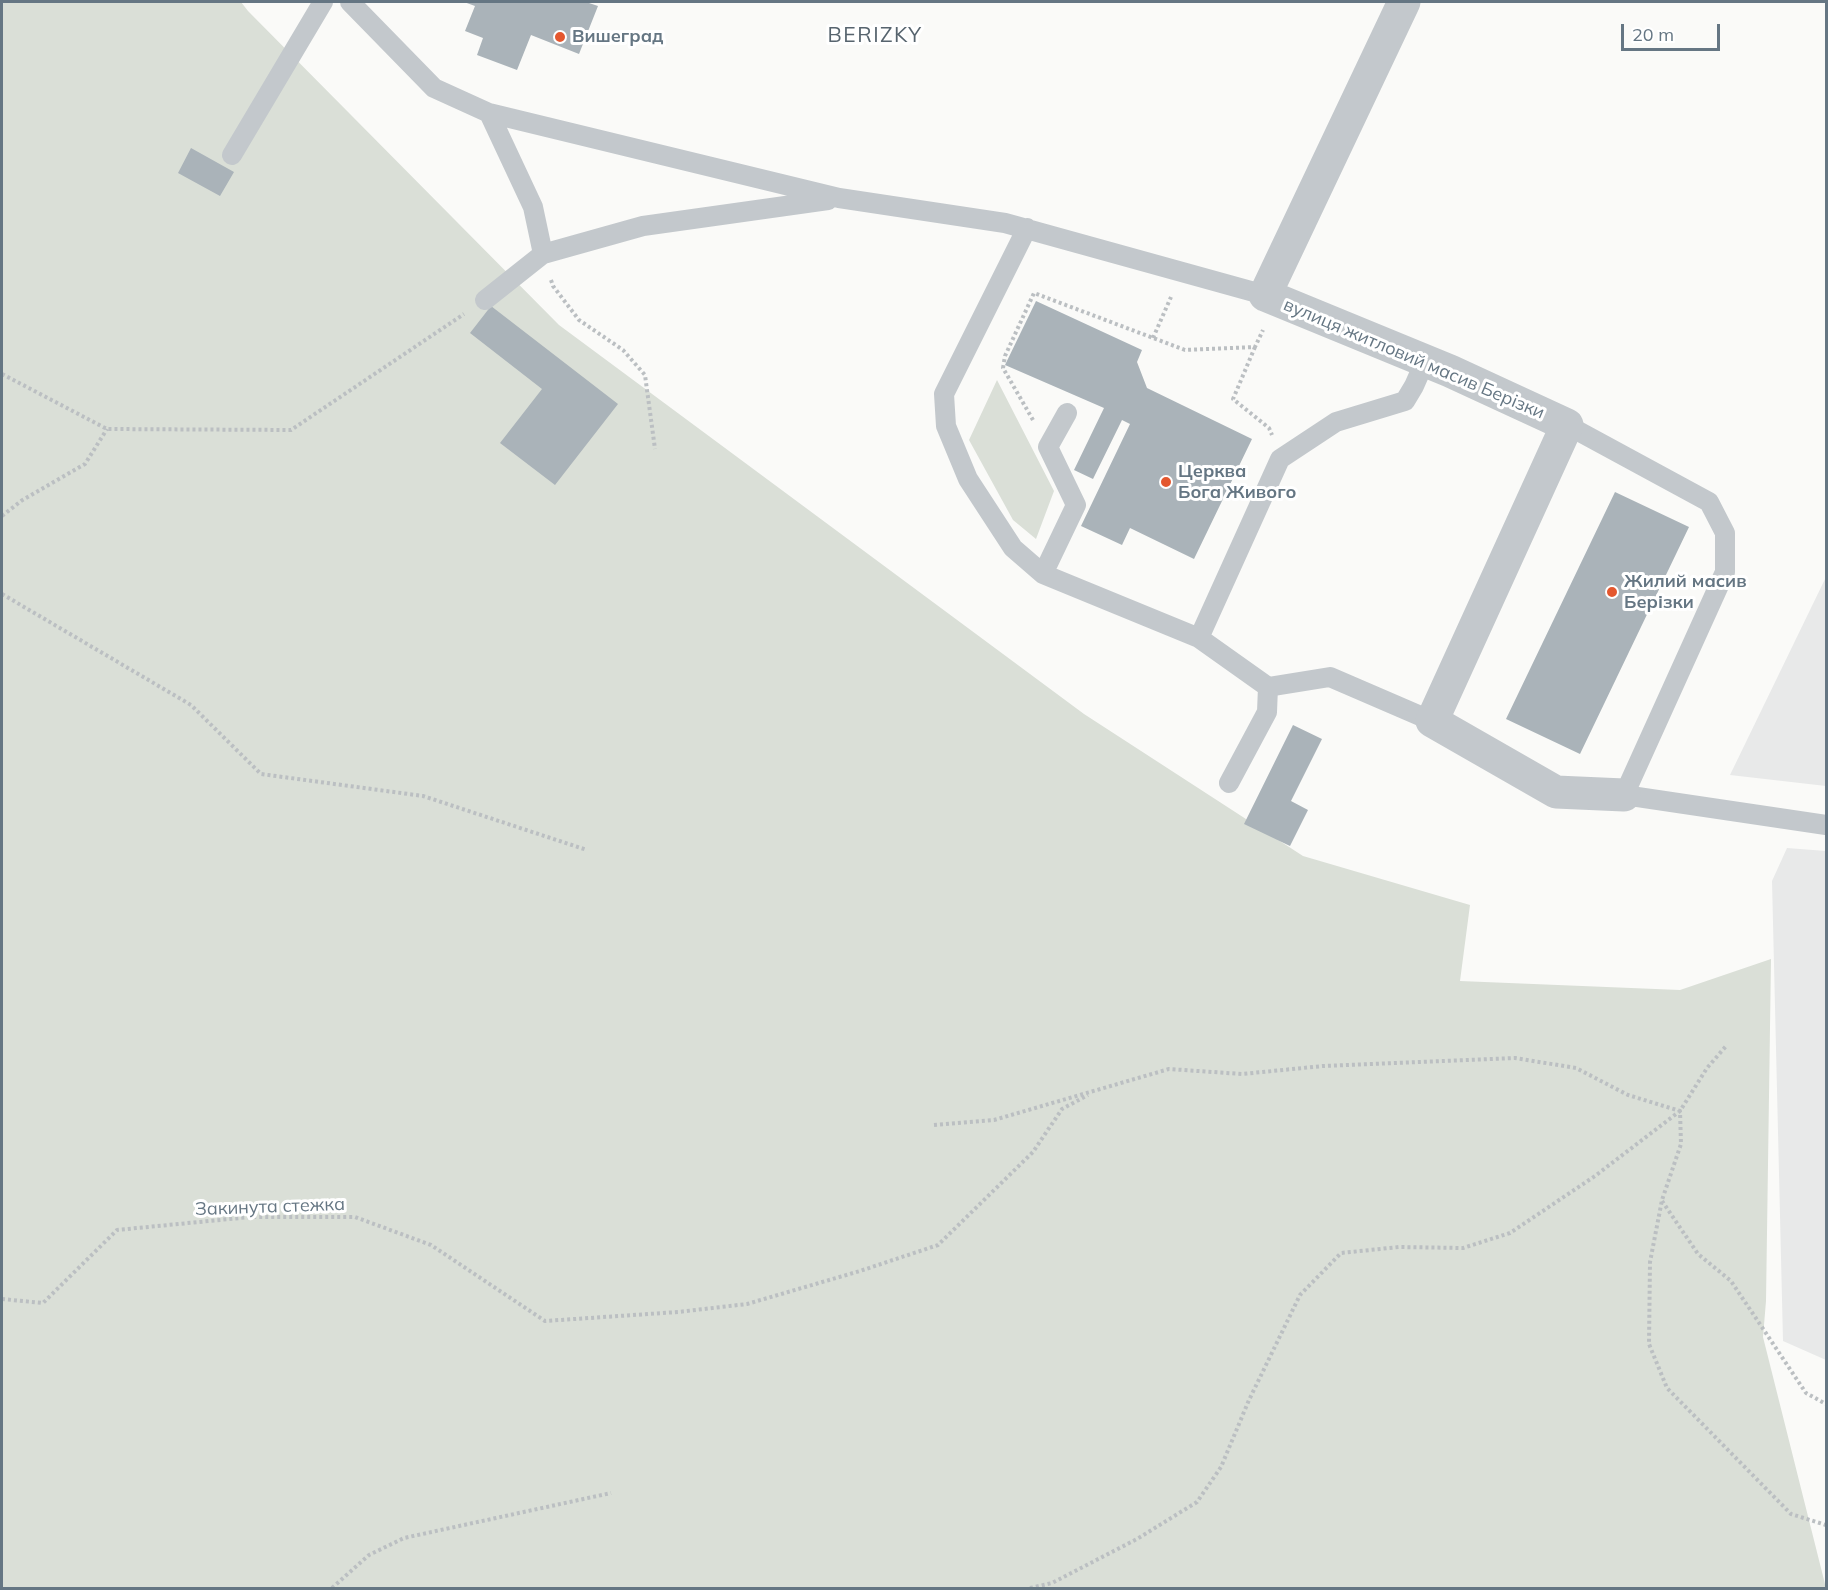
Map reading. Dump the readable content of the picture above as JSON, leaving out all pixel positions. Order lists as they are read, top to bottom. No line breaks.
{"streets":{"street":["вулиця житловий масив Берізки"],"path":["Закинута стежка"]},"districts":["BERIZKY"],"places":["Вишеград","Церква Бога Живого","Жилий масив Берізки"],"scale_bar":"20 m"}
